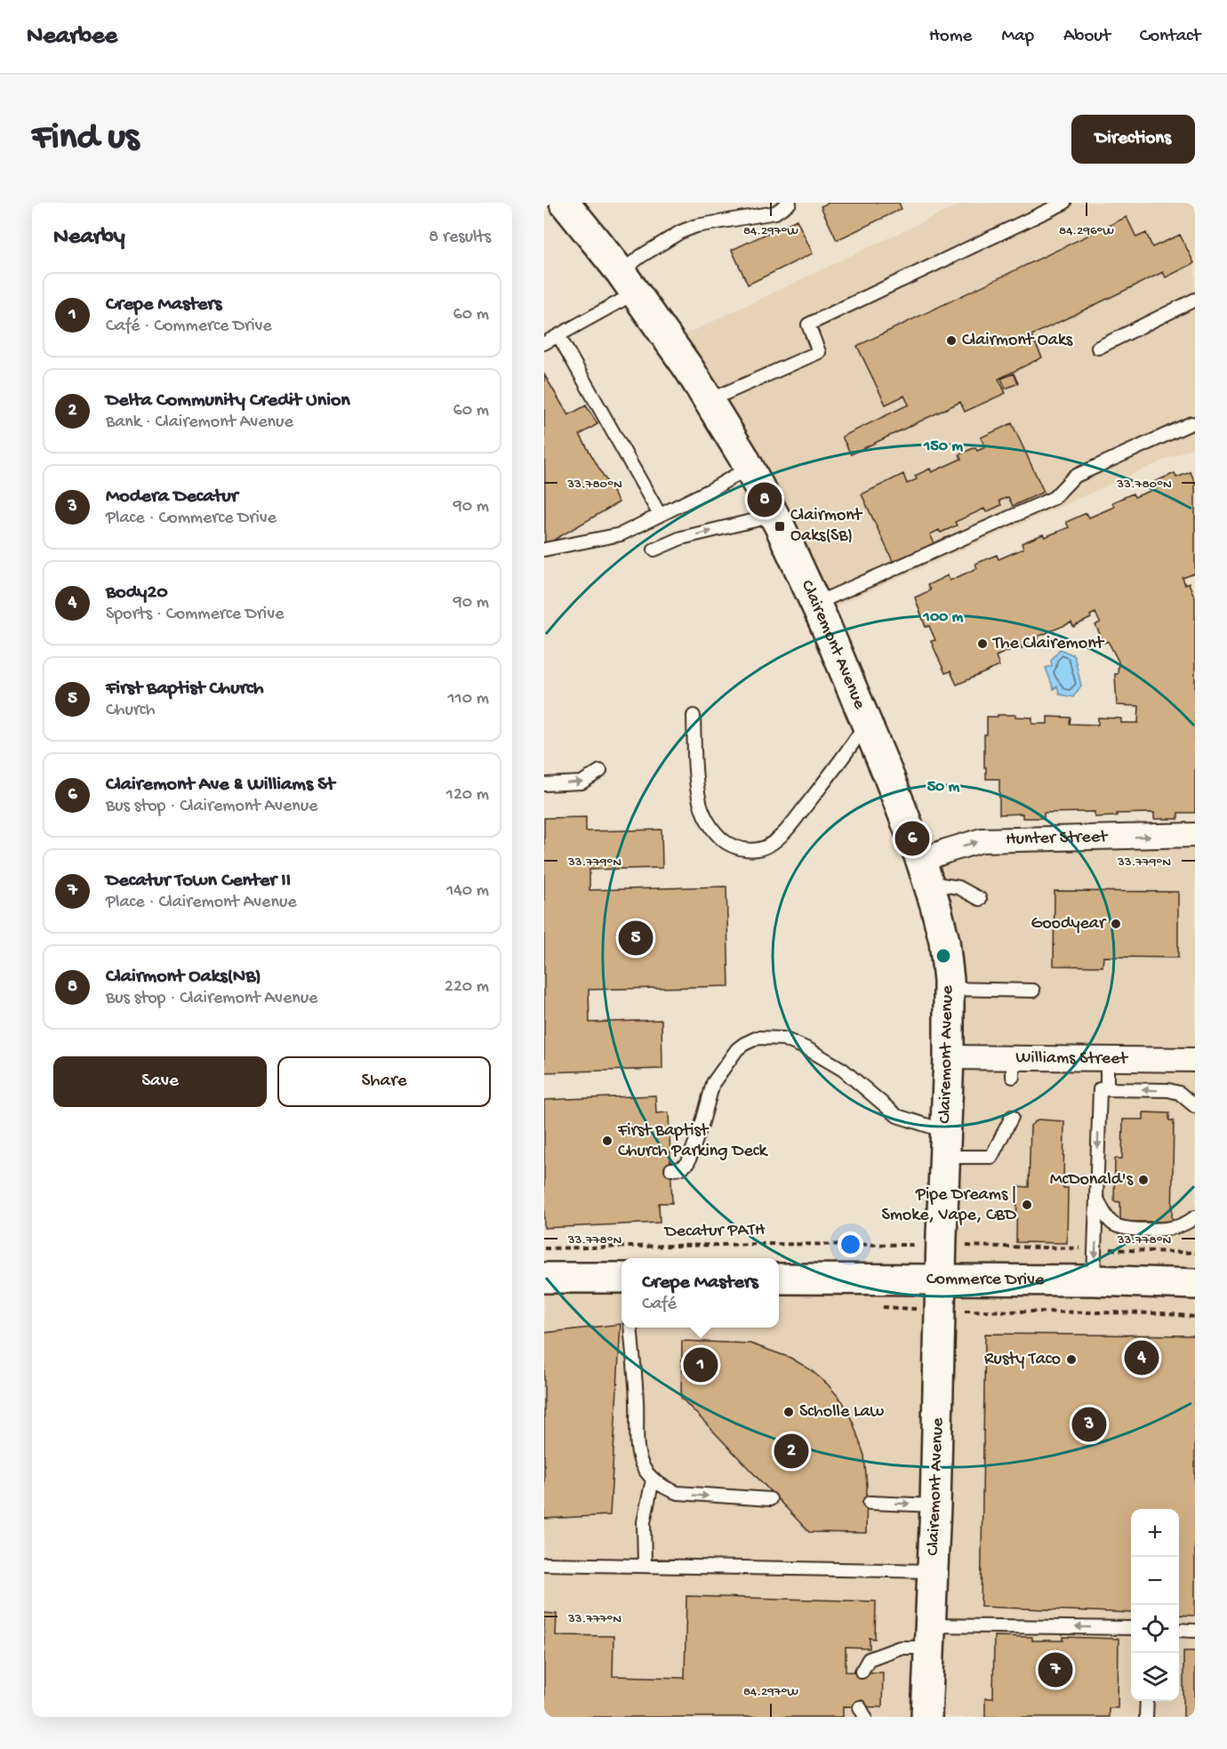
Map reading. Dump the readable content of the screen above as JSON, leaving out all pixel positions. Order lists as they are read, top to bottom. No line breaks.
{"streets":{"main road":["Clairemont Avenue","Commerce Drive"],"street":["Hunter Street","Williams Street"],"path":["Decatur PATH"]},"crossings":[["Clairemont Avenue","Hunter Street"],["Clairemont Avenue","Williams Street"],["Clairemont Avenue","Commerce Drive"]],"one_way":["Hunter Street"],"places":{"other":["Clairmont Oaks","The Clairemont","Goodyear","First Baptist Church Parking Deck","McDonald's","Pipe Dreams | Smoke, Vape, CBD","Rusty Taco","Scholle Law"],"transit":["Clairmont Oaks(SB)"]},"page":{"header":"Nearbee","nav":["Home","Map","About","Contact"],"buttons":["Directions",["Save","Share"]],"title":"Find us","heading":["Nearby","8 results"],"list":[{"mark":"1","name":"Crepe Masters","note":"Café · Commerce Drive","value":"60 m"},{"mark":"2","name":"Delta Community Credit Union","note":"Bank · Clairemont Avenue","value":"60 m"},{"mark":"3","name":"Modera Decatur","note":"Place · Commerce Drive","value":"90 m"},{"mark":"4","name":"Body20","note":"Sports · Commerce Drive","value":"90 m"},{"mark":"5","name":"First Baptist Church","note":"Church","value":"110 m"},{"mark":"6","name":"Clairemont Ave & Williams St","note":"Bus stop · Clairemont Avenue","value":"120 m"},{"mark":"7","name":"Decatur Town Center II","note":"Place · Clairemont Avenue","value":"140 m"},{"mark":"8","name":"Clairmont Oaks(NB)","note":"Bus stop · Clairemont Avenue","value":"220 m"}],"pins":["8","6","5","4","1","3","2","7"],"popup":["Crepe Masters","Café"],"map_buttons":["+","−"]},"coordinates":["84.297°W","84.296°W","33.780°N","33.779°N","33.778°N","33.777°N"],"rings":["150 m","100 m","50 m"]}
